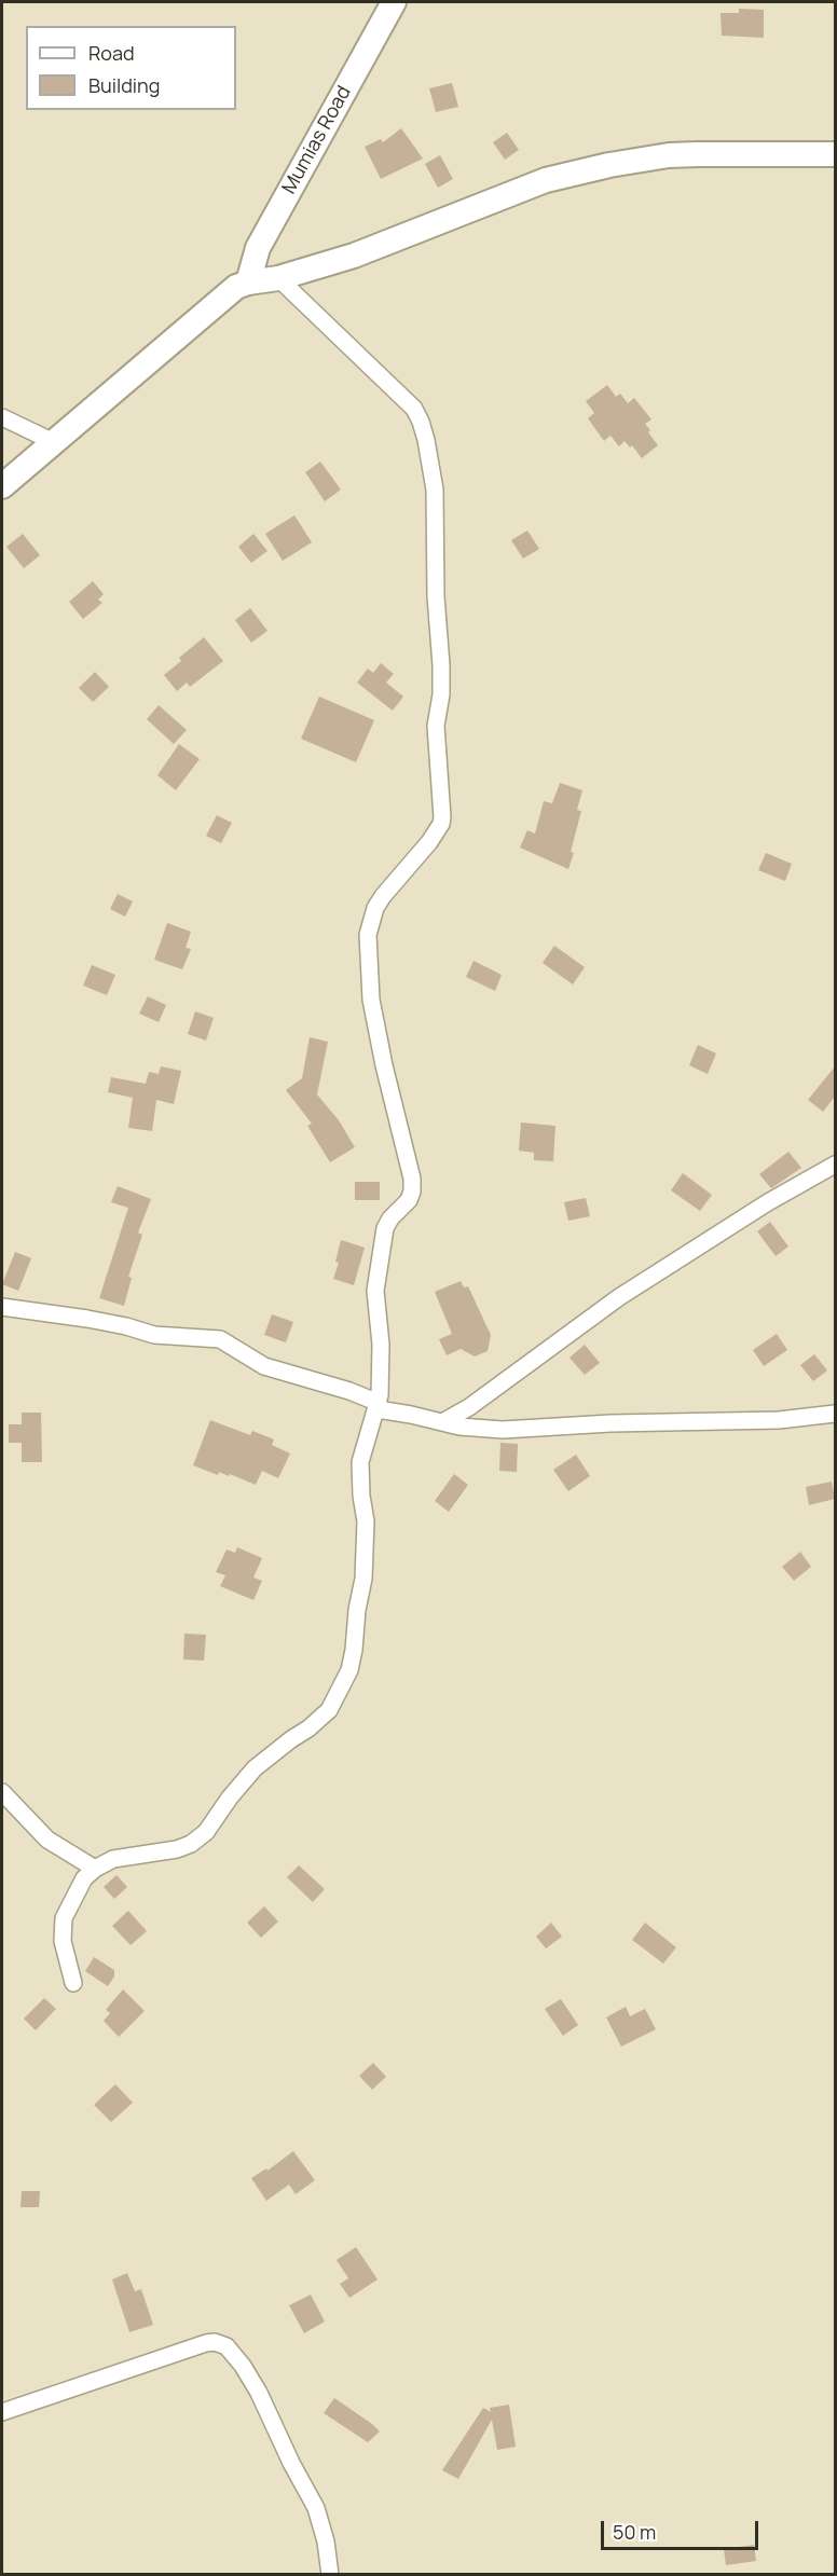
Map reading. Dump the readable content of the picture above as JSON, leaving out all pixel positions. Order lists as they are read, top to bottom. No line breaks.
{"streets":{"street":["Mumias Road"]},"legend":["Road","Building"],"scale_bar":"50 m"}
